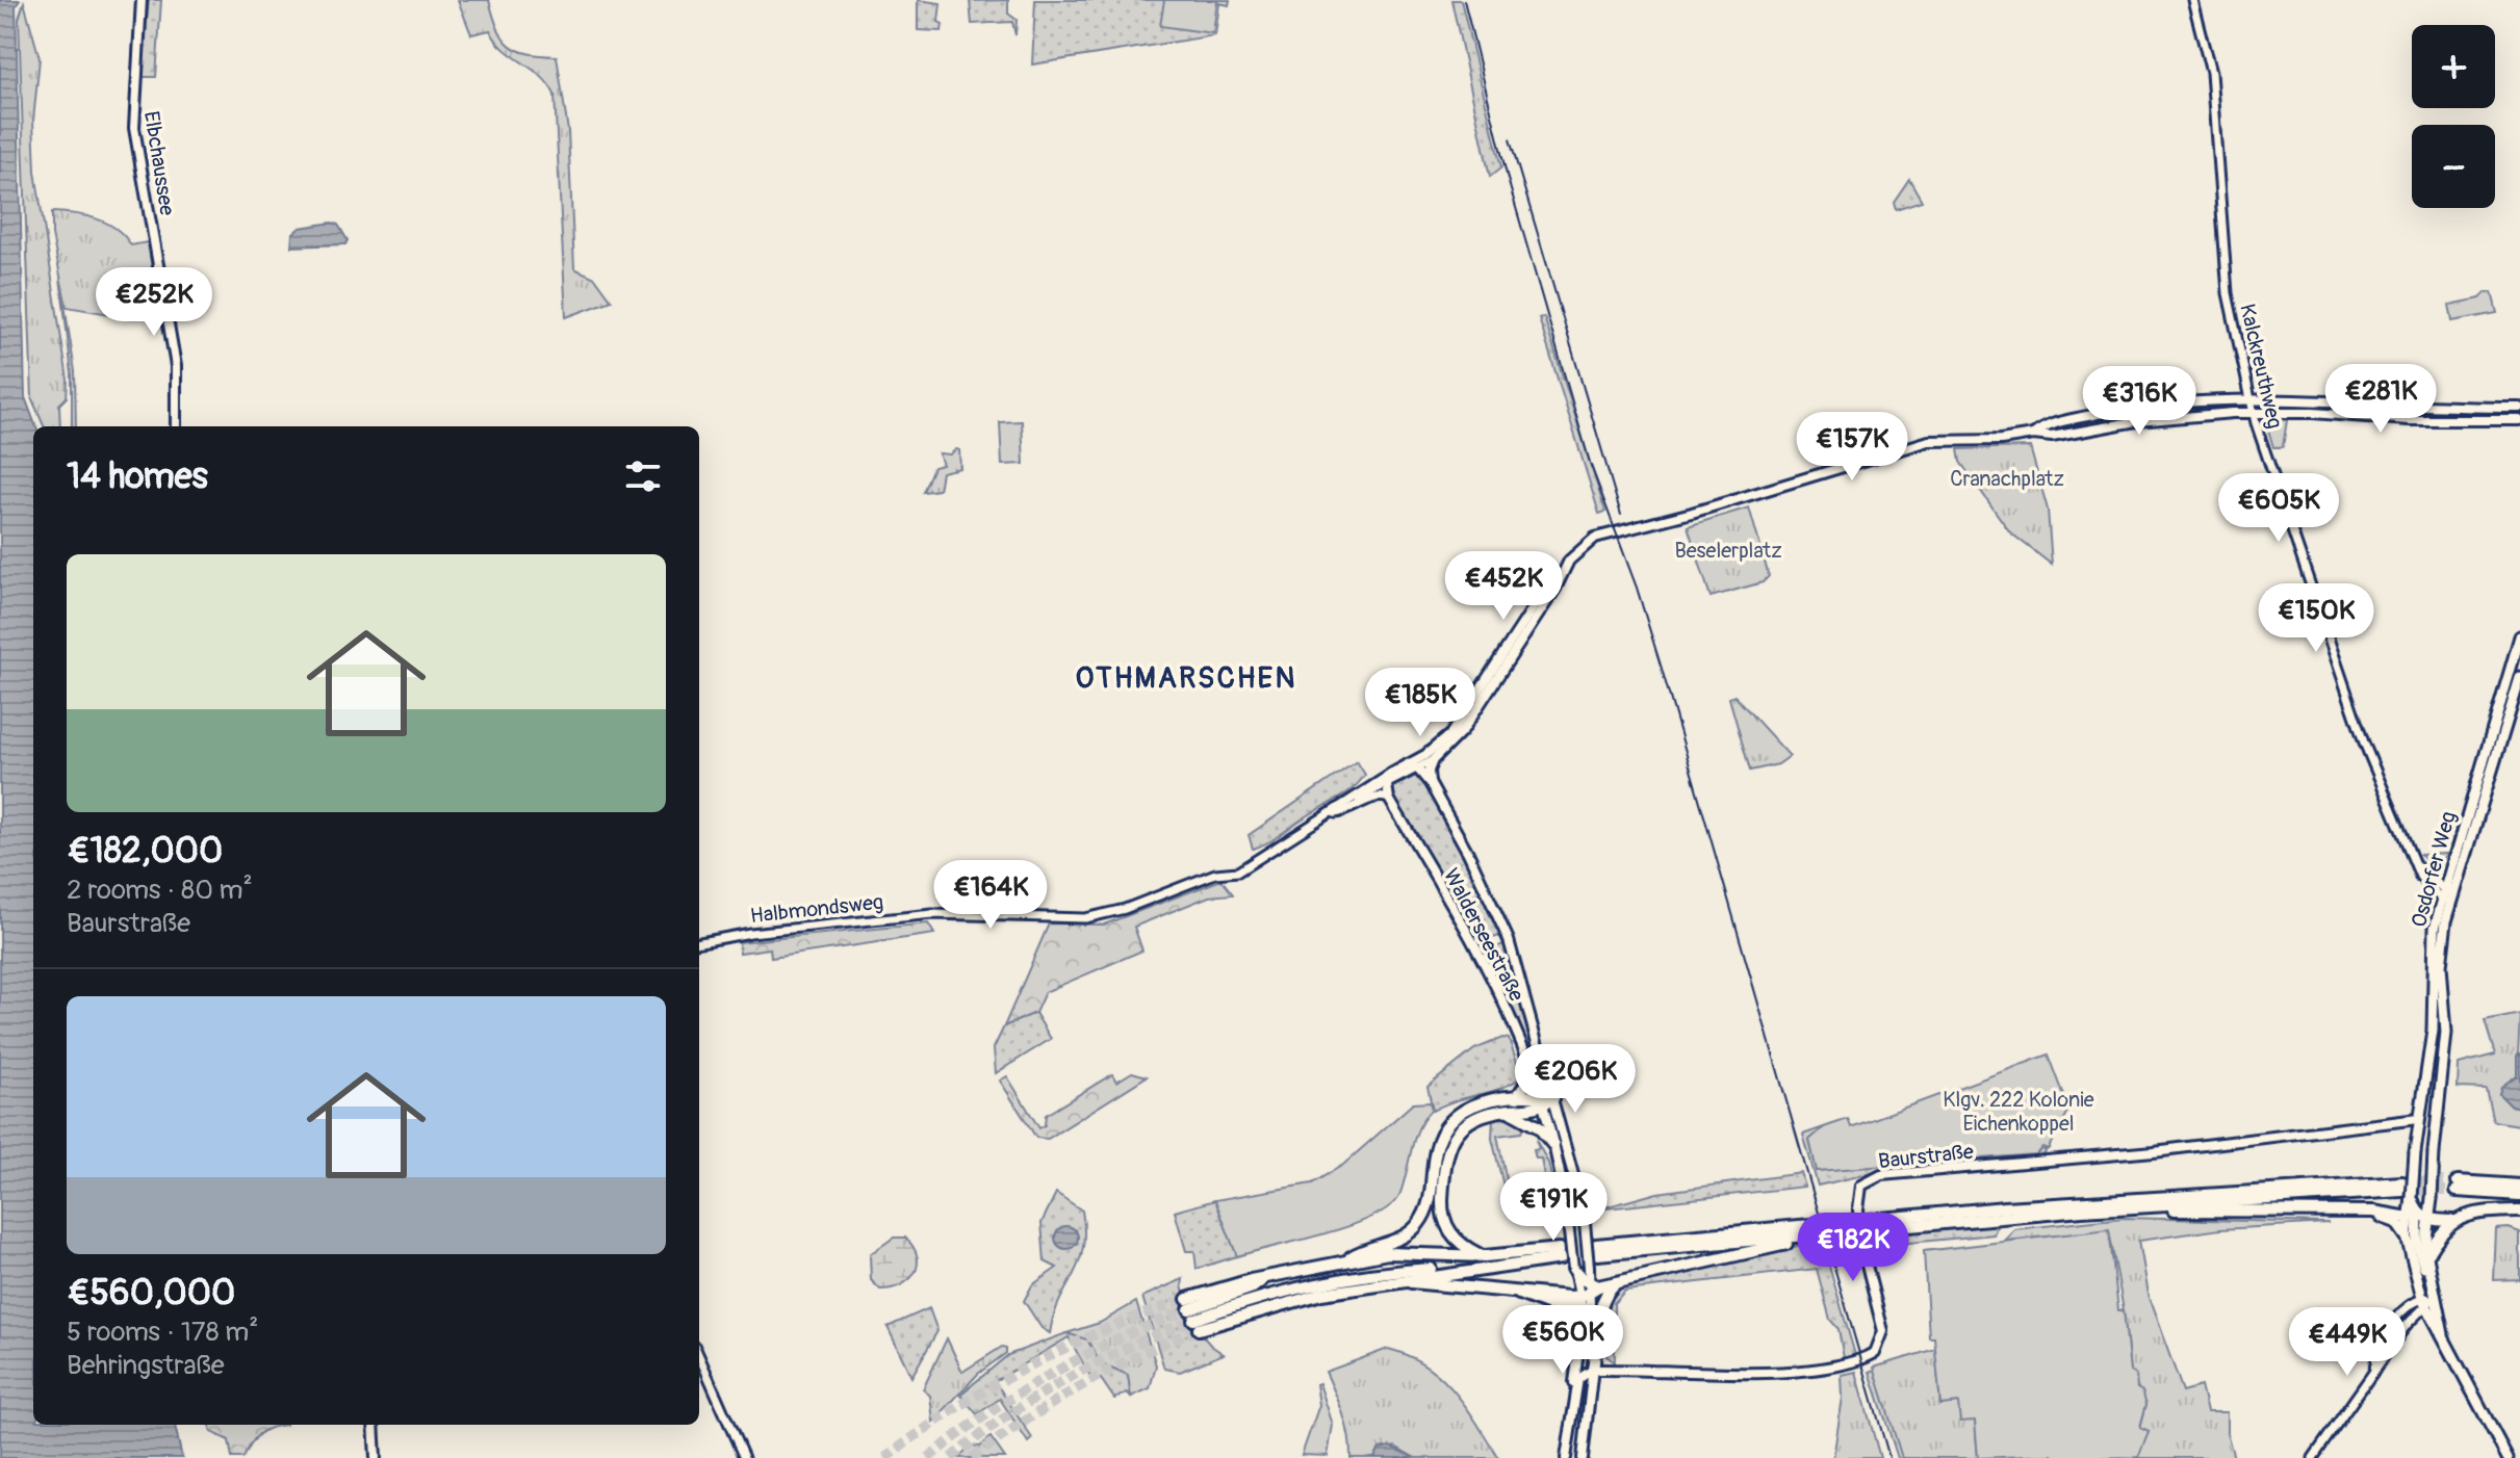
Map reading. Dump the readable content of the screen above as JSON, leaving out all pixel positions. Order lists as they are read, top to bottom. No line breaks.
{"streets":{"main road":["Elbchaussee","Osdorfer Weg","Walderseestraße","Baurstraße"],"street":["Kalckreuthweg","Halbmondsweg"]},"crossings":[["Kalckreuthweg","Osdorfer Weg"],["Osdorfer Weg","Baurstraße"],["Walderseestraße","Baurstraße"]],"districts":["OTHMARSCHEN"],"parks":["Cranachplatz","Beselerplatz","Klgv. 222 Kolonie Eichenkoppel"],"page":{"map_buttons":["+","−"],"price":["€252K","€281K","€316K","€157K","€605K","€452K","€150K","€185K","€164K","€206K","€191K","€182K","€560K","€449K"],"heading":"14 homes","list":[{"name":"€182,000","note":"2 rooms · 80 m² · Baurstraße"},{"name":"€560,000","note":"5 rooms · 178 m² · Behringstraße"}]}}
